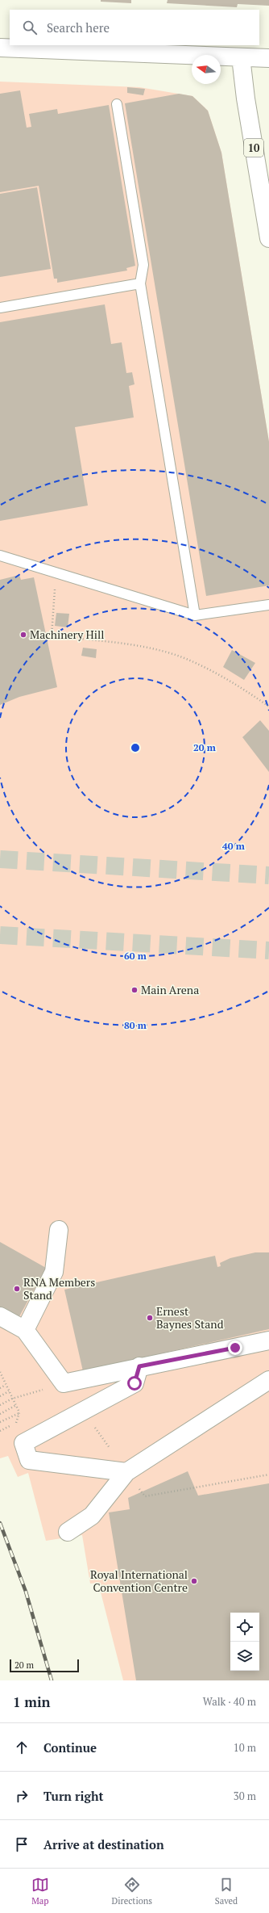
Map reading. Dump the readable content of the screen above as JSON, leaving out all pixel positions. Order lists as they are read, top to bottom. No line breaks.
{"streets":{"street":["10"]},"places":["Machinery Hill","Main Arena","RNA Members Stand","Ernest Baynes Stand","Royal International Convention Centre"],"scale_bar":"20 m","north":"left","page":{"search":"Search here","scale":"20 m","heading":["1 min","Walk · 40 m"],"list":[["Continue","10 m"],["Turn right","30 m"],"Arrive at destination"],"nav":["Map","Directions","Saved"]},"rings":["20 m","40 m","60 m","80 m"]}
